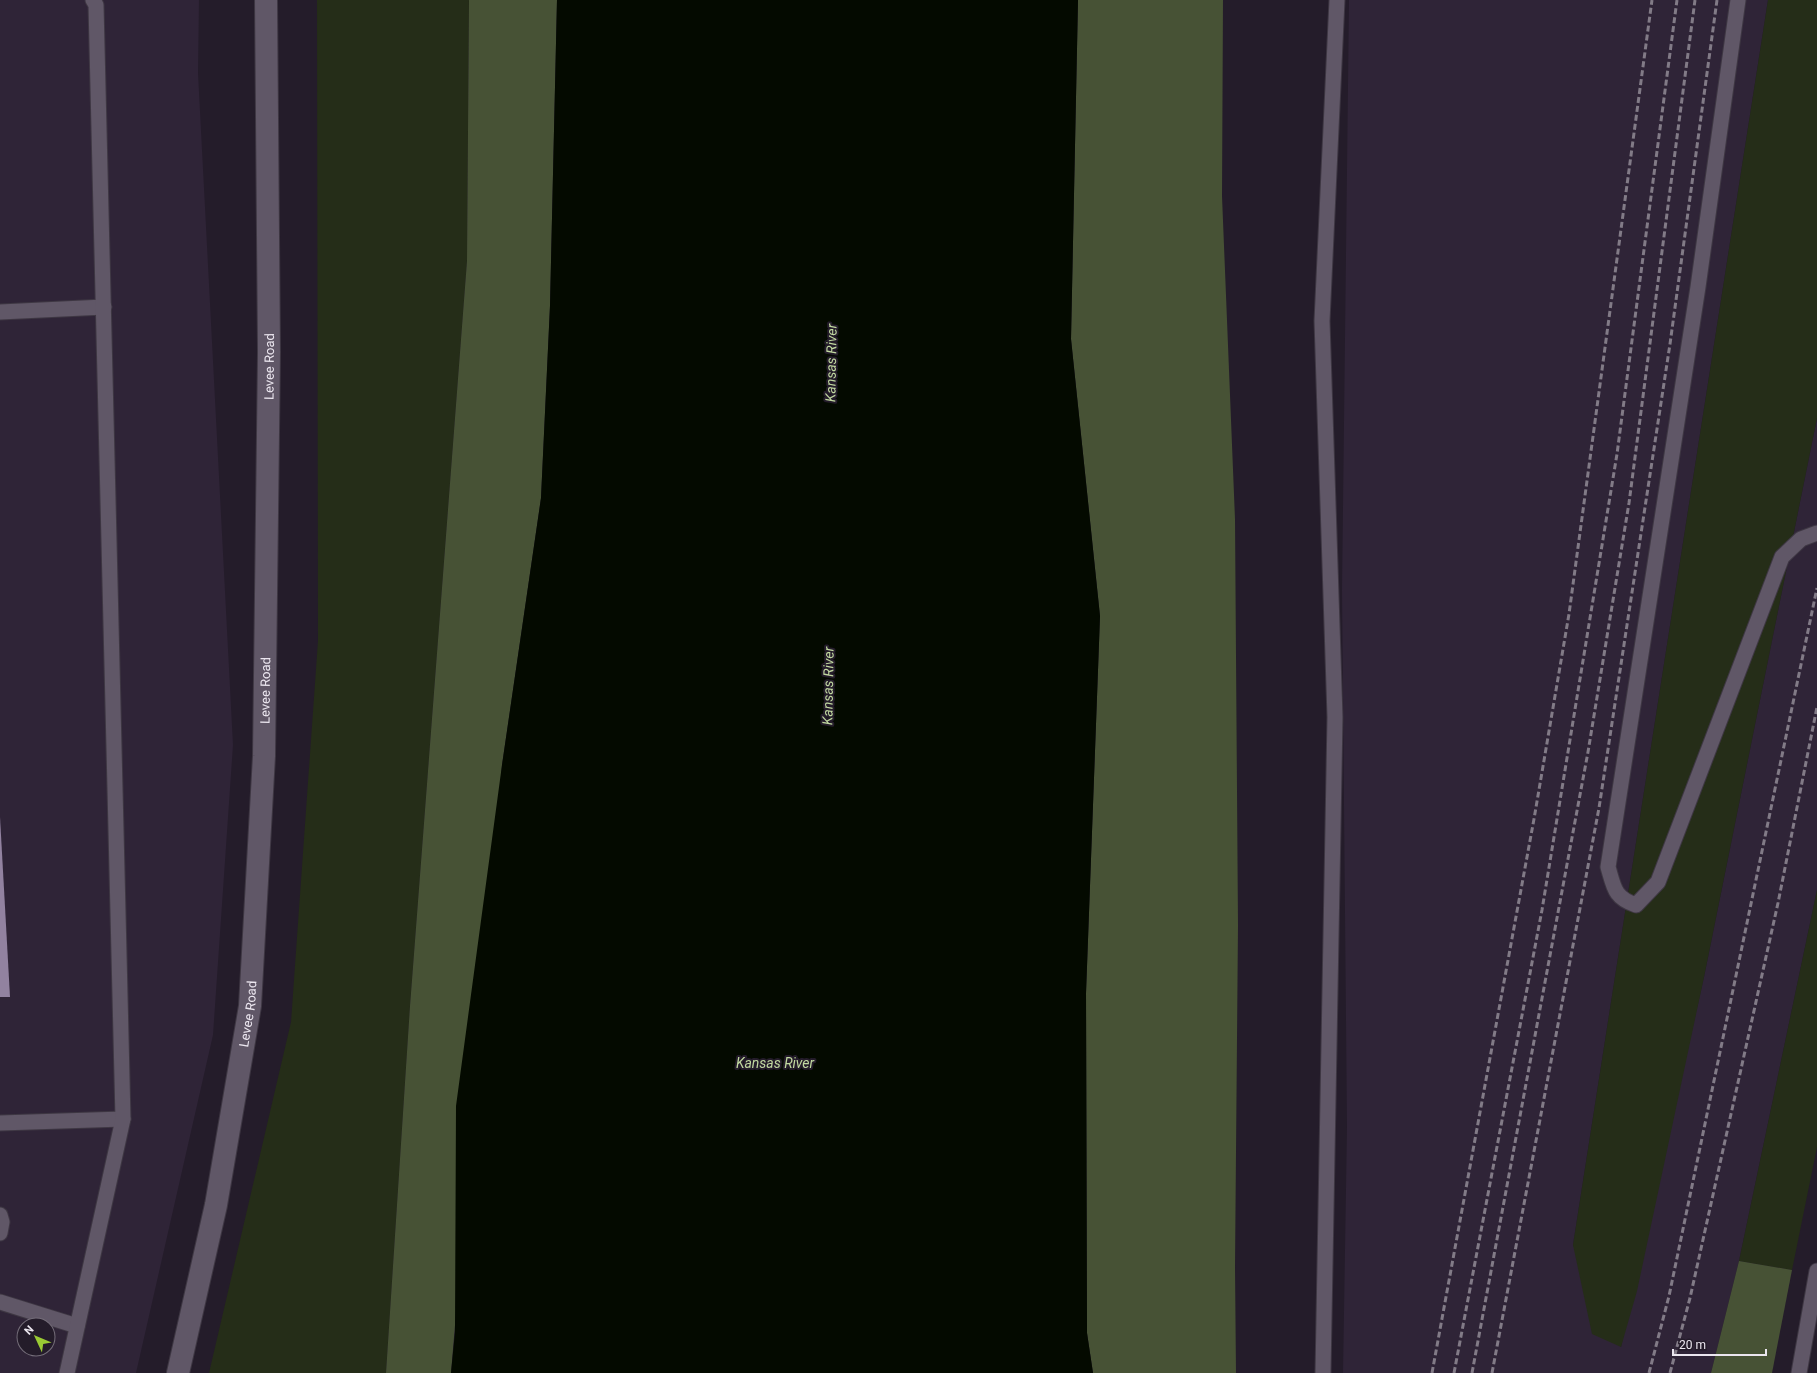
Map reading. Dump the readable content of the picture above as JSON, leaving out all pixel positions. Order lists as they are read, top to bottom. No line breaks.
{"streets":{"street":["Levee Road"]},"water":["Kansas River"],"scale_bar":"20 m","north":"top left"}
